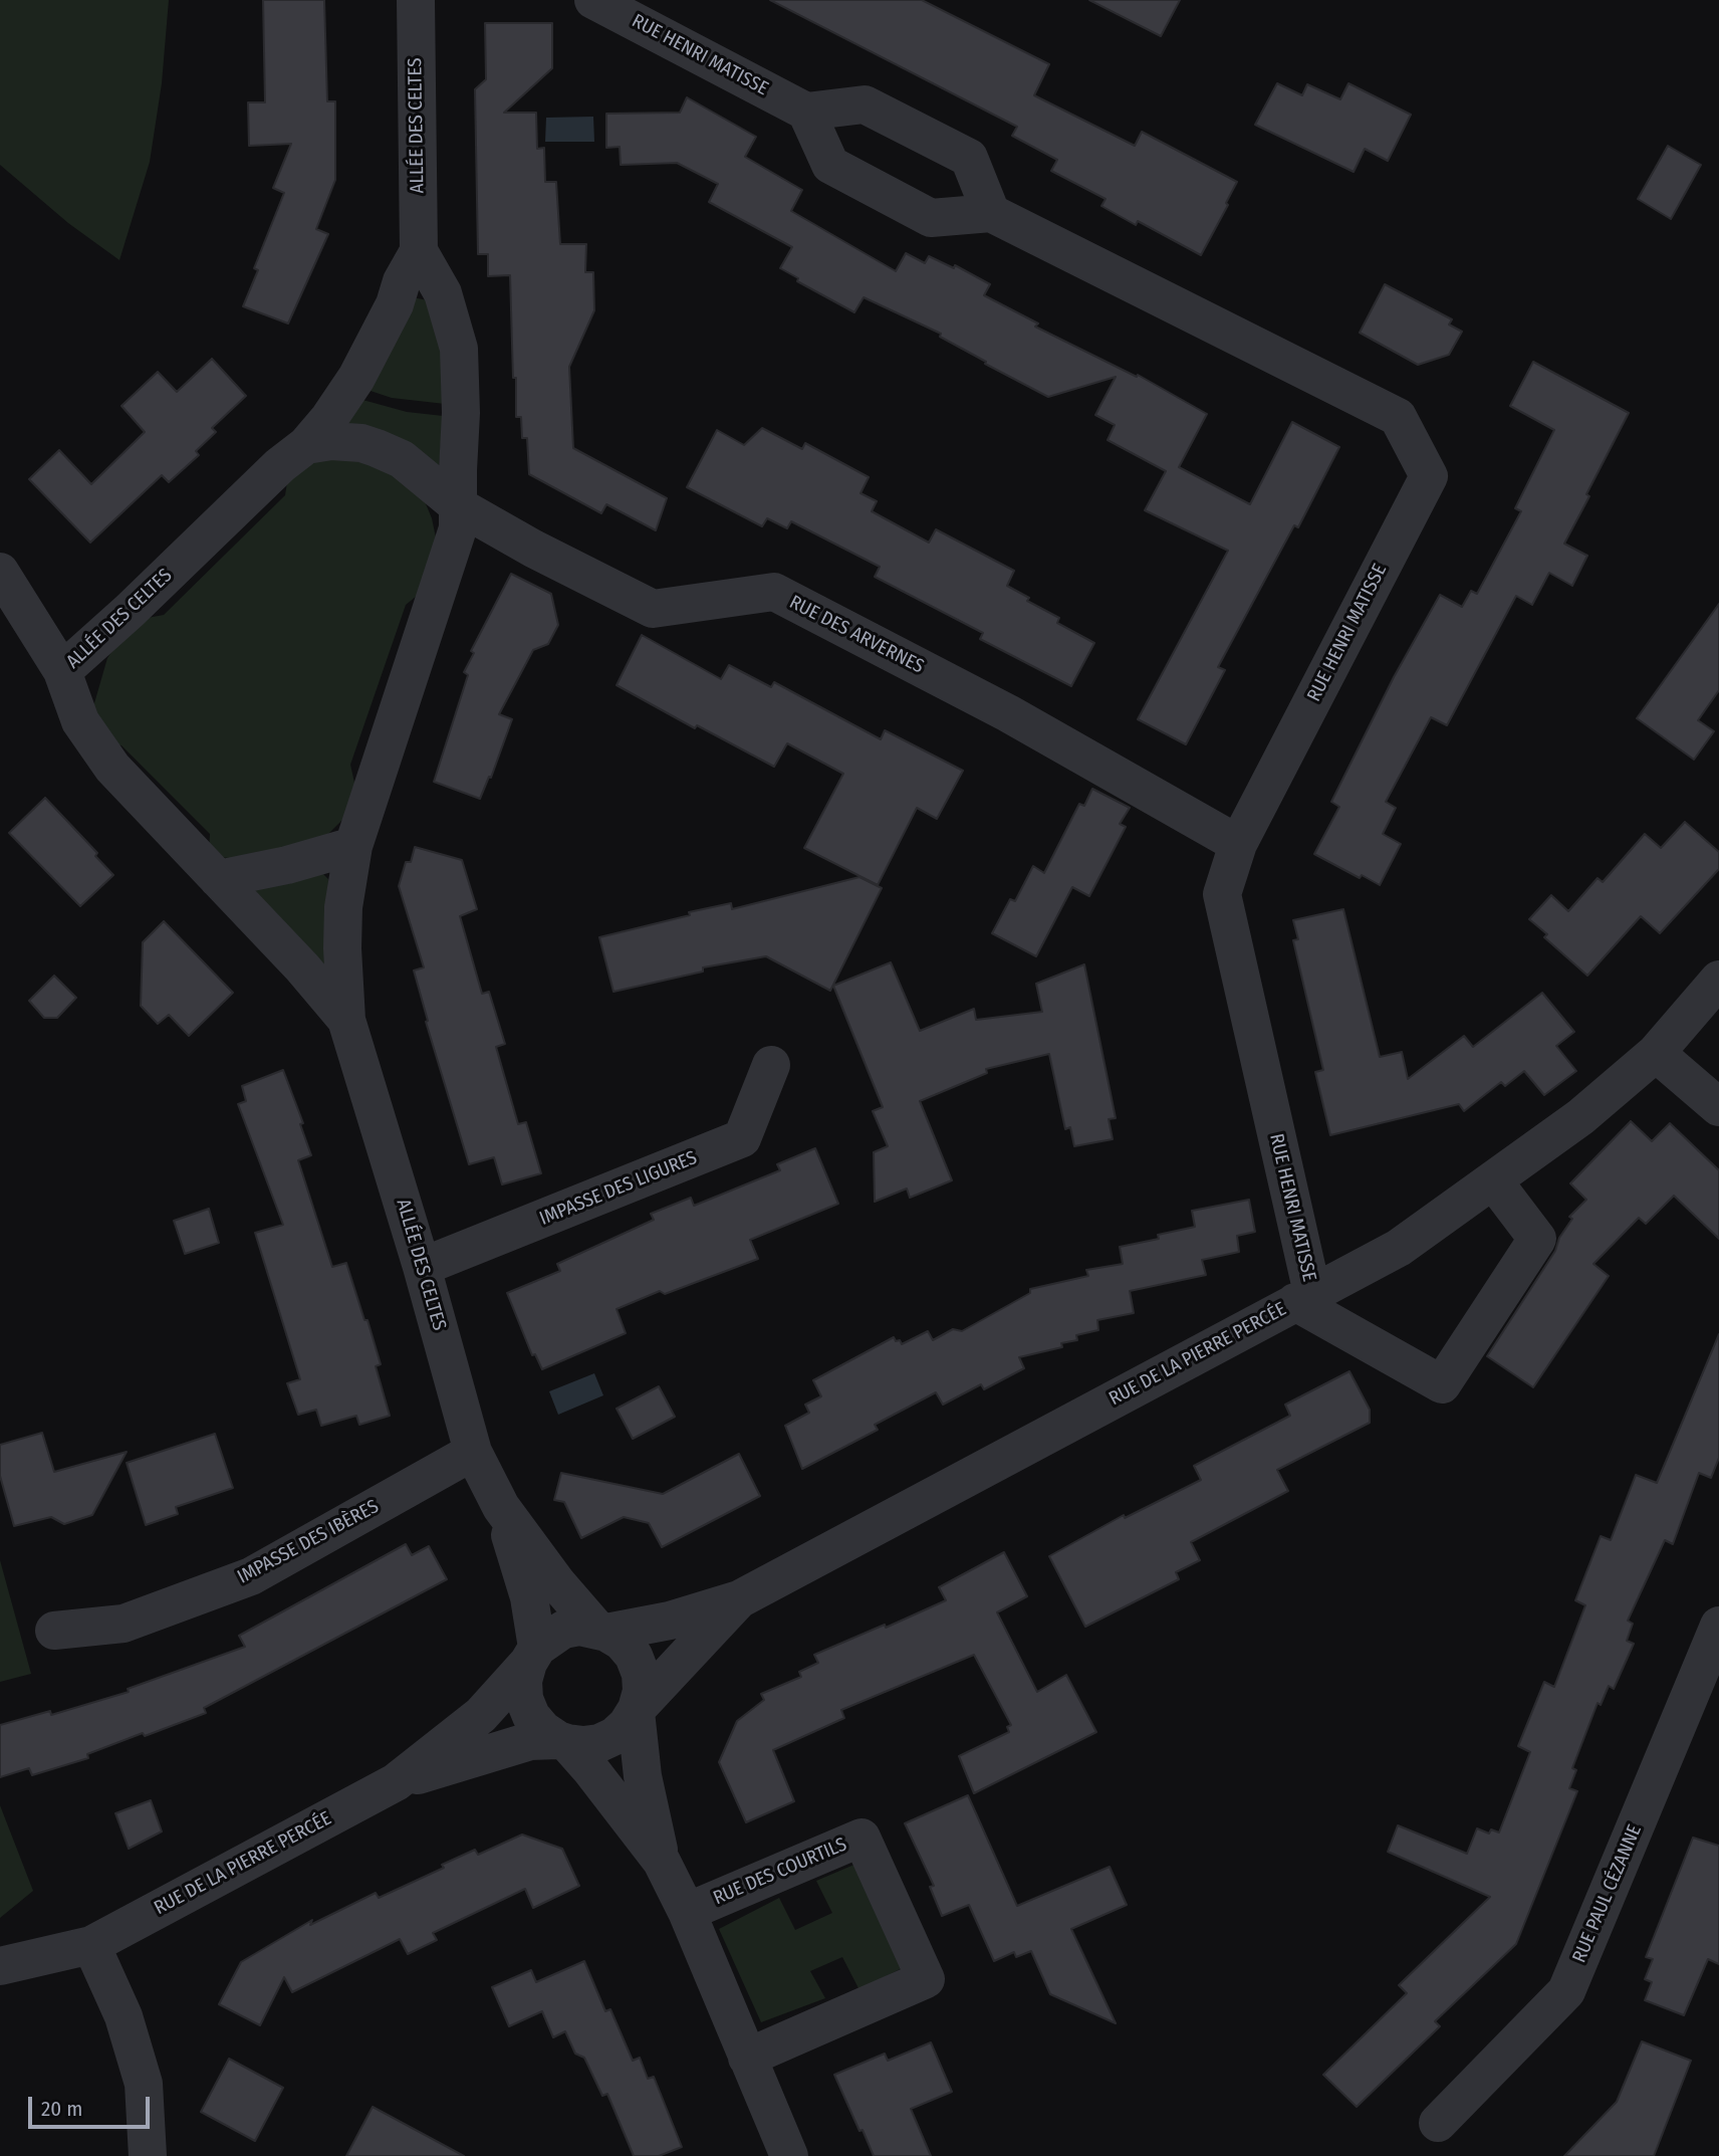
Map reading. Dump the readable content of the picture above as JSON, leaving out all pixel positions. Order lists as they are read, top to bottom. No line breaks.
{"streets":{"street":["RUE HENRI MATISSE","ALLÉE DES CELTES","RUE DES ARVERNES","IMPASSE DES LIGURES","RUE DE LA PIERRE PERCÉE","IMPASSE DES IBÈRES","RUE DES COURTILS","RUE PAUL CÉZANNE"]},"crossings":[["RUE HENRI MATISSE","RUE DES ARVERNES"],["RUE HENRI MATISSE","RUE DE LA PIERRE PERCÉE"],["ALLÉE DES CELTES","RUE DES ARVERNES"],["ALLÉE DES CELTES","IMPASSE DES LIGURES"],["ALLÉE DES CELTES","RUE DE LA PIERRE PERCÉE"],["ALLÉE DES CELTES","IMPASSE DES IBÈRES"]],"scale_bar":"20 m"}
